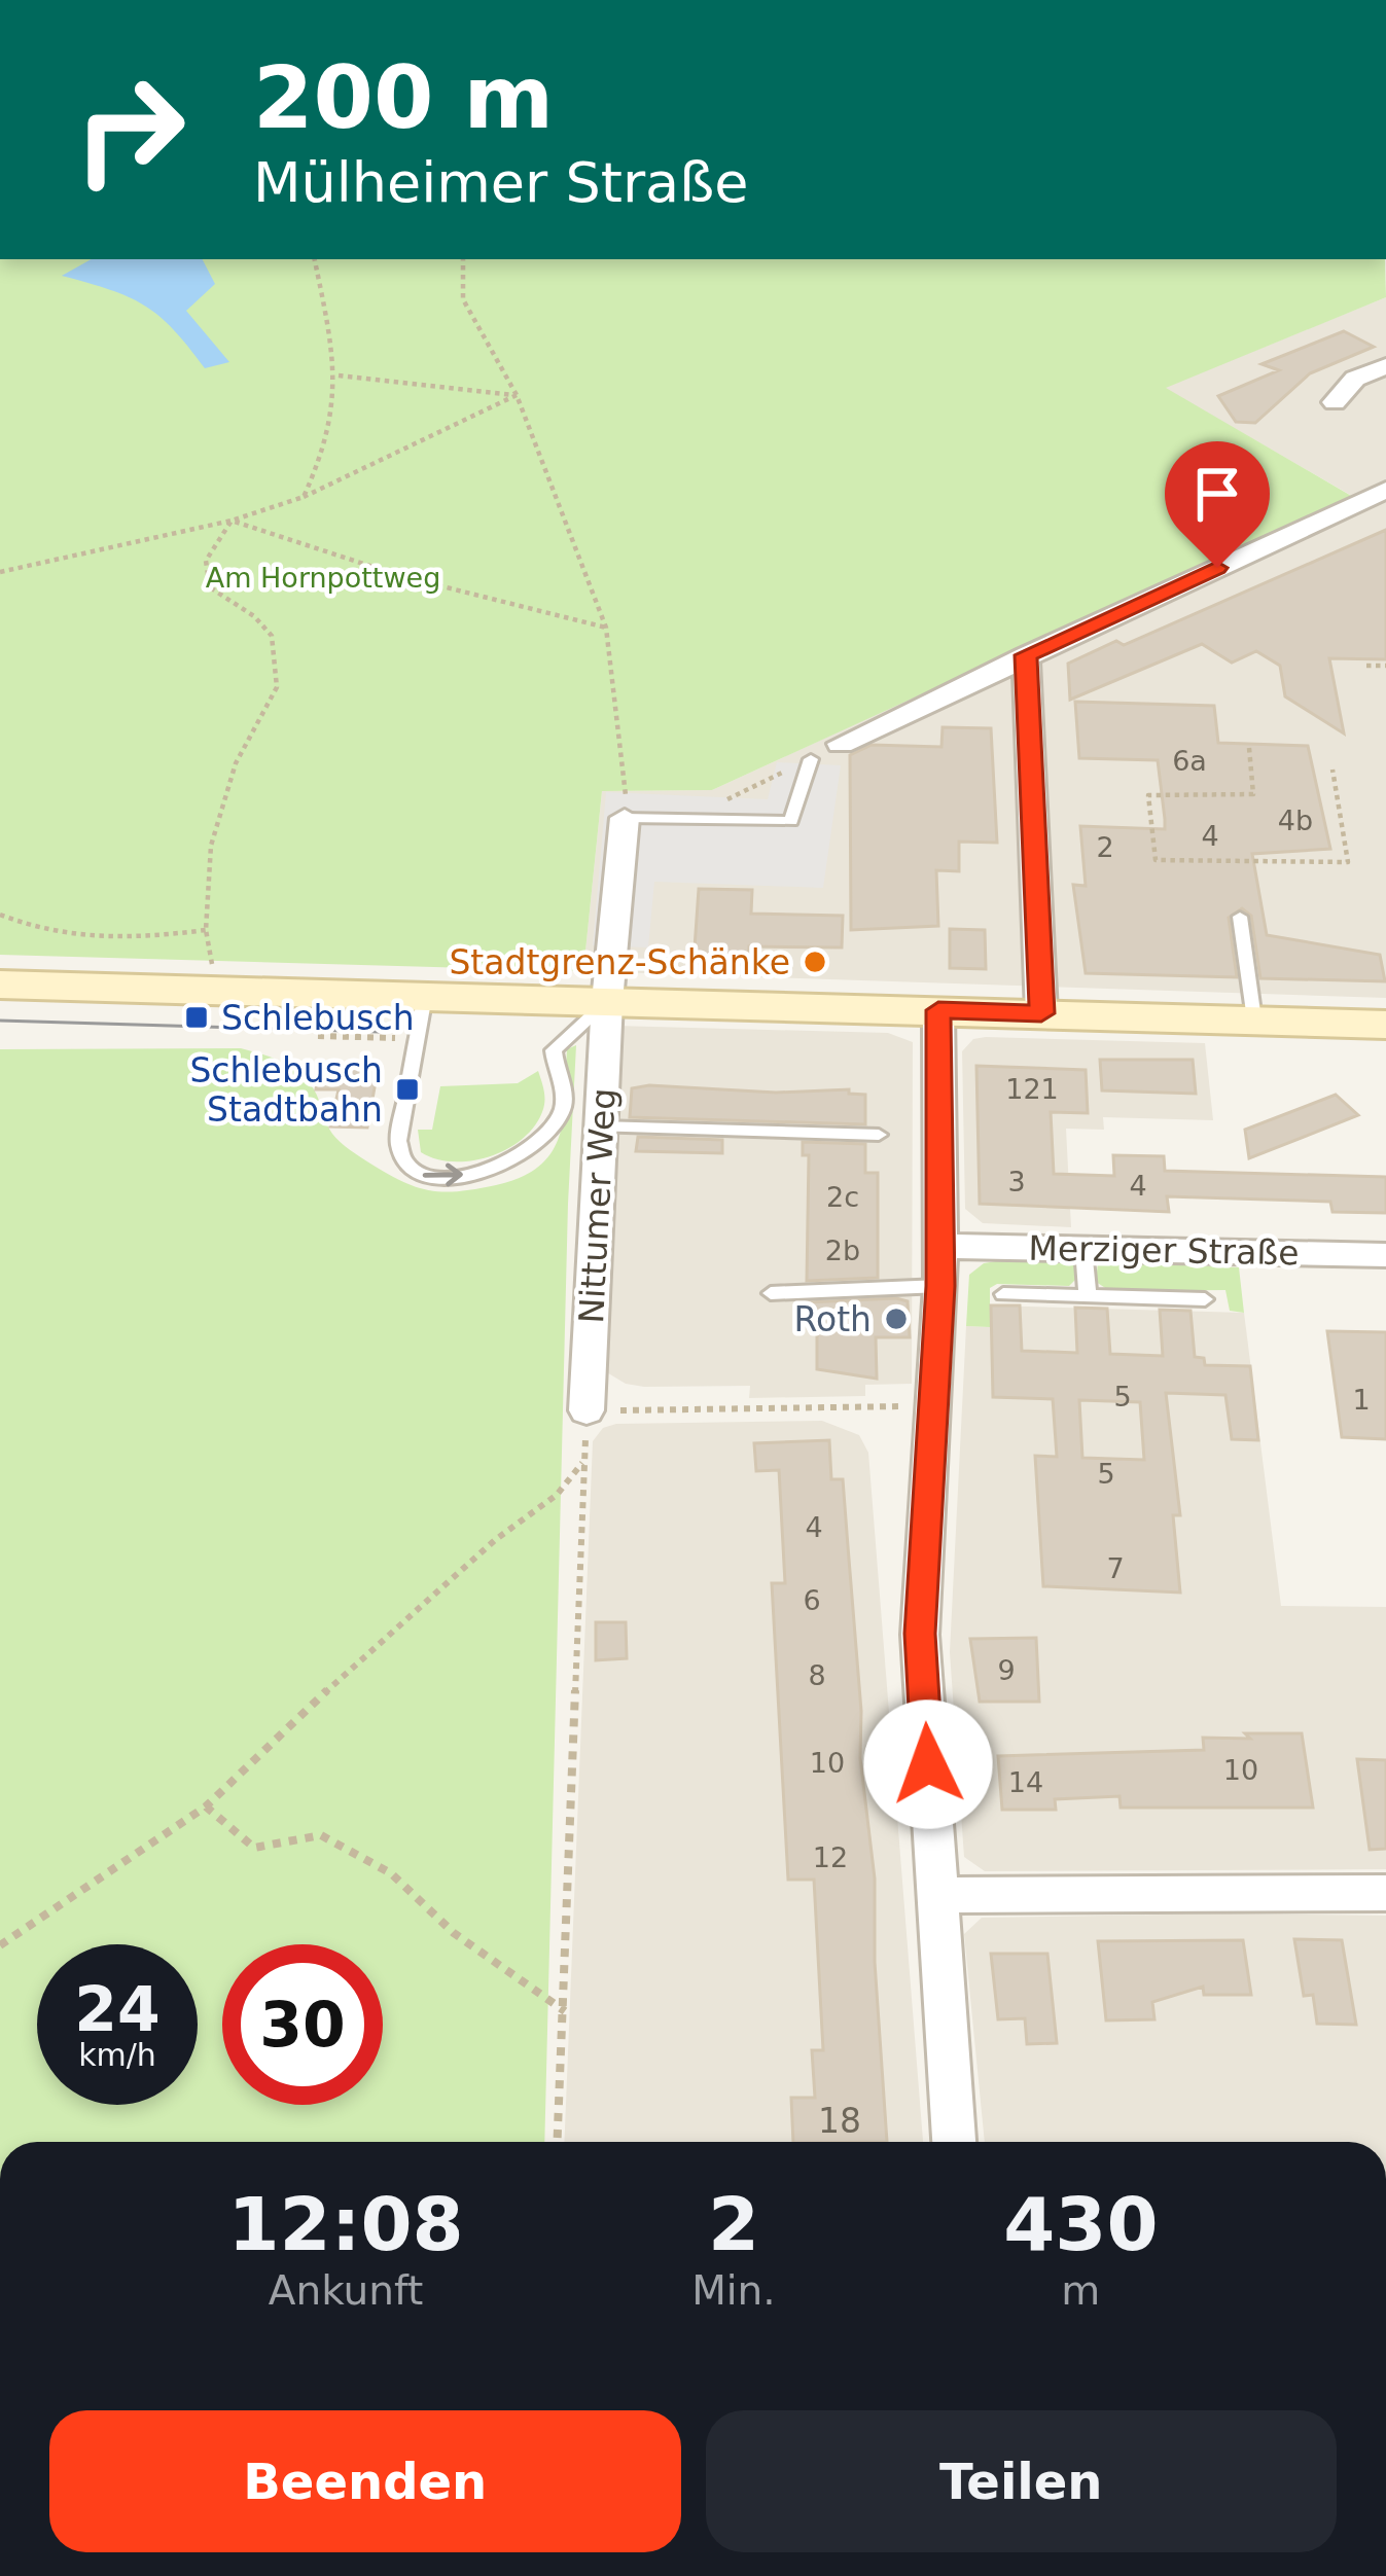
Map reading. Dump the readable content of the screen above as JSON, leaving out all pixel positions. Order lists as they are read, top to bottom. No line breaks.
{"streets":{"street":["Nittumer Weg","Merziger Straße"]},"parks":["Am Hornpottweg"],"places":{"other":["Stadtgrenz-Schänke","Roth"],"transit":["Schlebusch","Schlebusch Stadtbahn"]},"house_numbers":["6a","4b","4","2","121","3","4","2c","2b","5","1","5","4","7","6","9","8","10","10","14","12","18"],"page":{"turn":["200 m","Mülheimer Straße"],"speed":"24 km/h","limit":"30","eta":["12:08","Ankunft","2","Min.","430","m"],"buttons":["Beenden","Teilen"]}}
